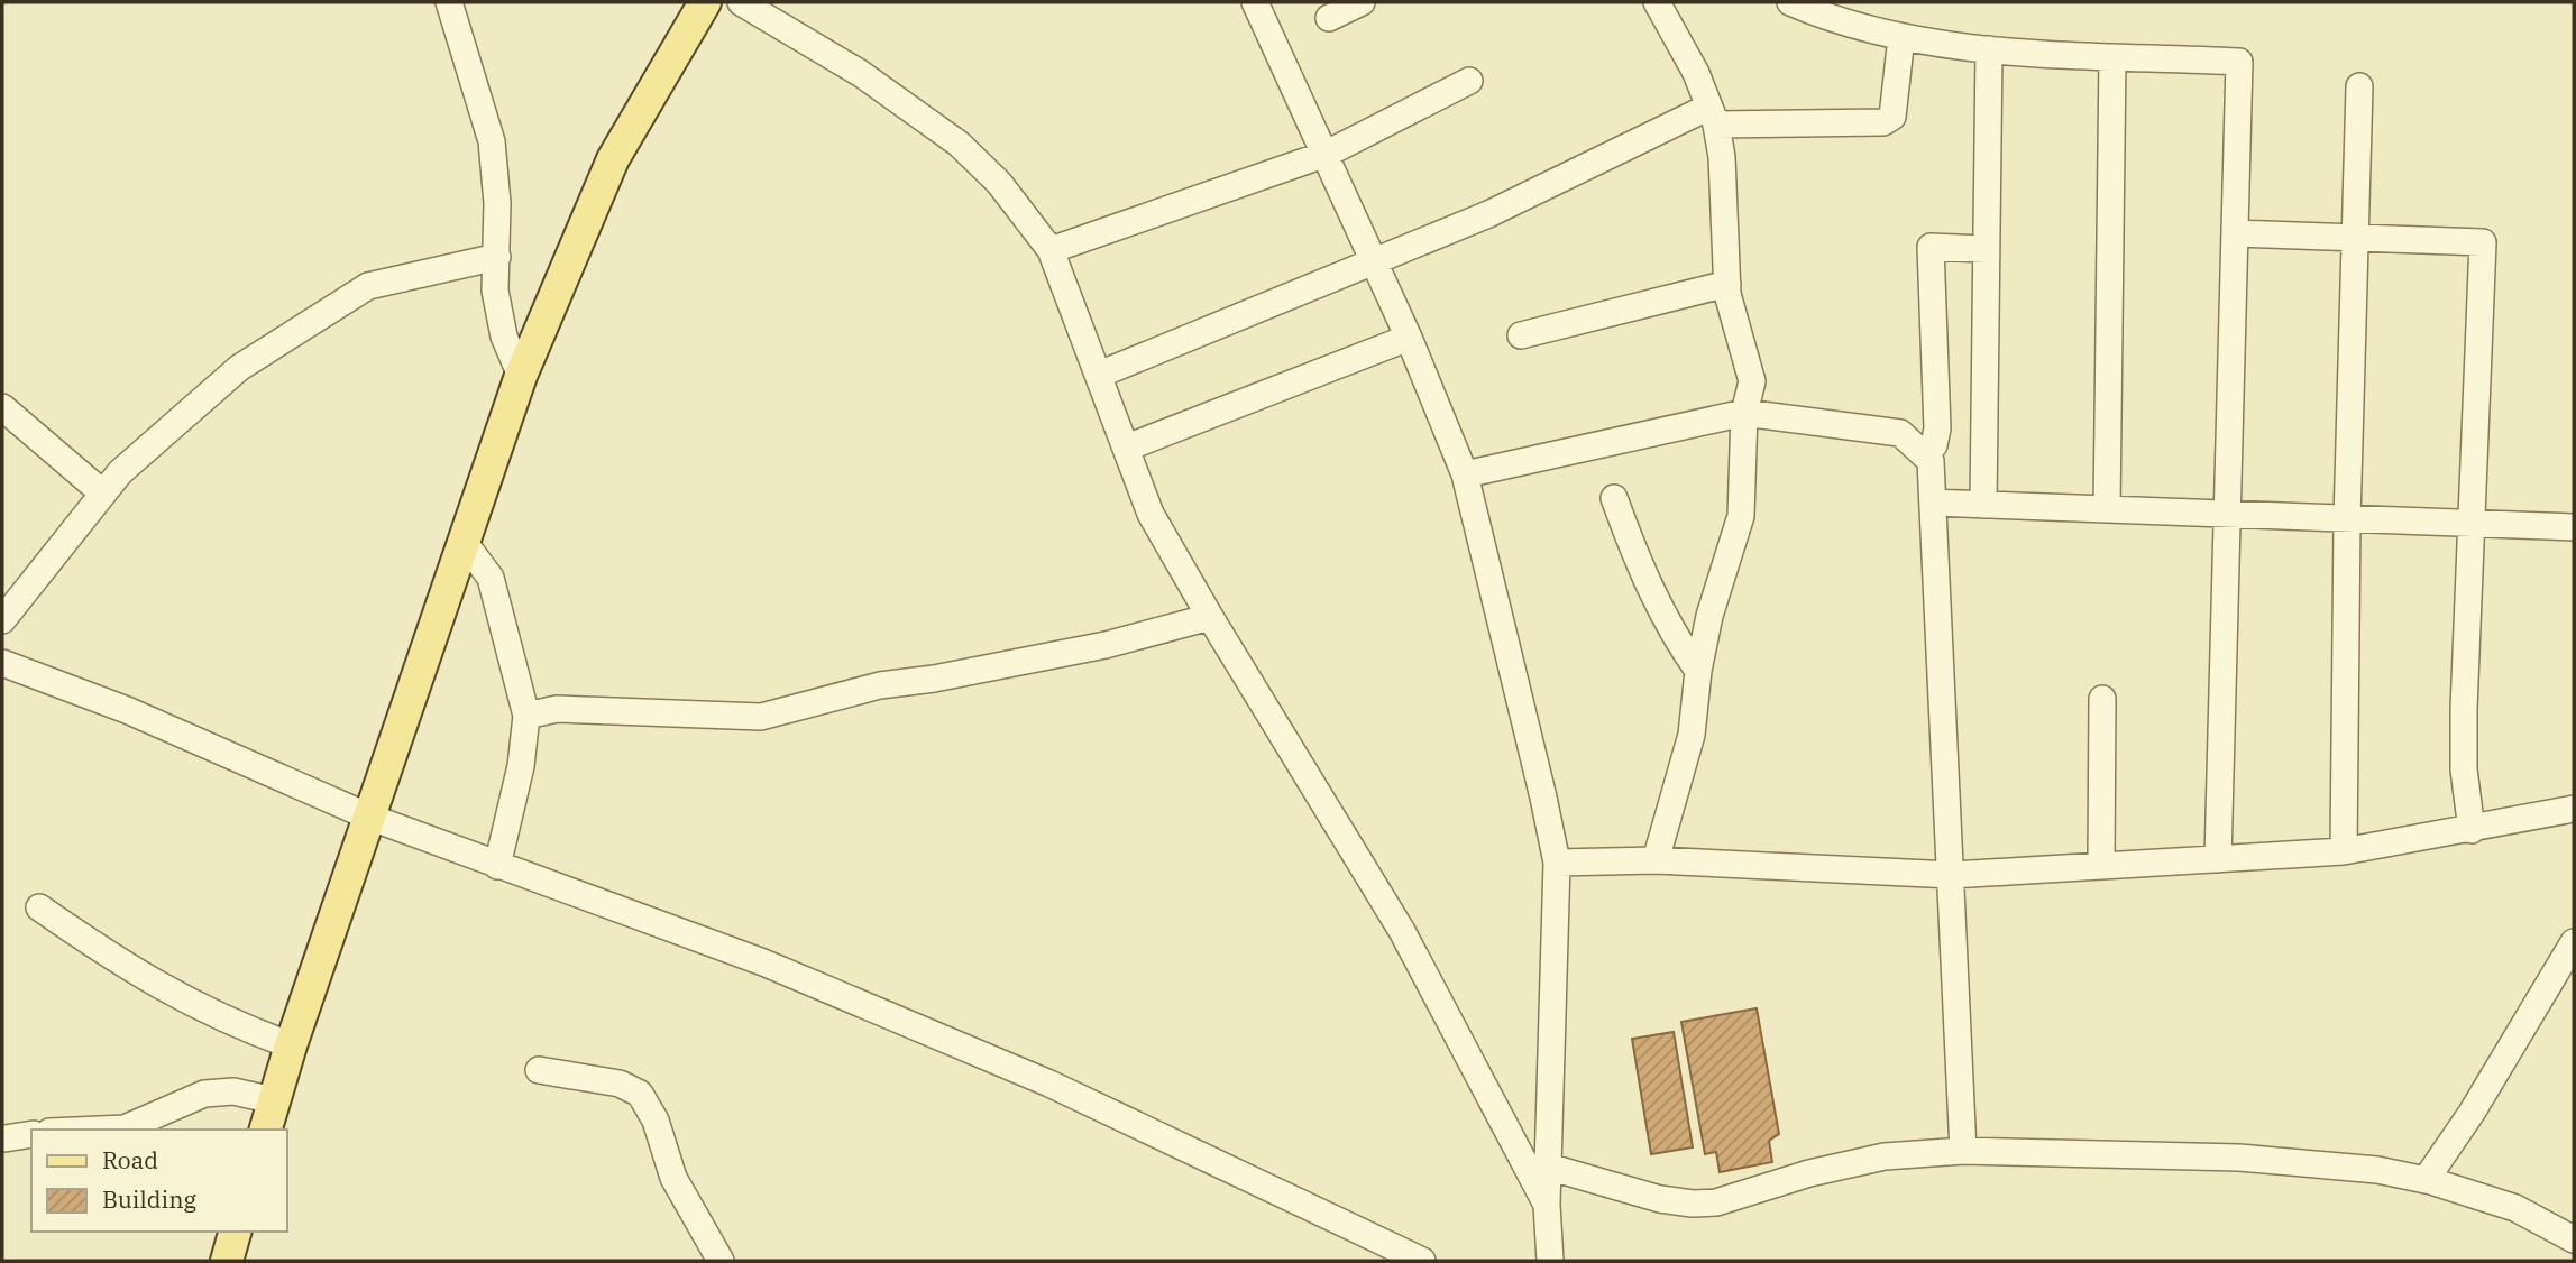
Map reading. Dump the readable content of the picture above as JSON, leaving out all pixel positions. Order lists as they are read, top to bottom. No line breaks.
{"legend":["Road","Building"]}
